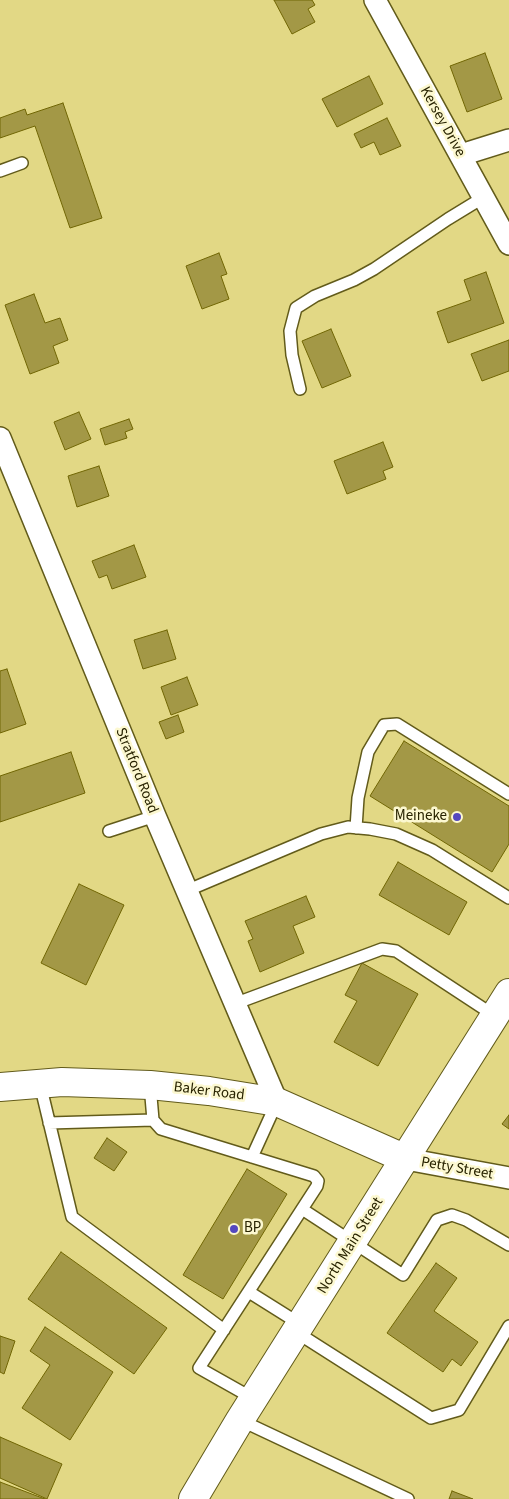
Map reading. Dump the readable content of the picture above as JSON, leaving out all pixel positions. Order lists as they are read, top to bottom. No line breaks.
{"streets":{"main road":["Baker Road","North Main Street"],"street":["Kersey Drive","Stratford Road","Petty Street"]},"crossings":[["Stratford Road","Baker Road"],["Baker Road","Petty Street"],["Baker Road","North Main Street"],["Petty Street","North Main Street"]],"places":["Meineke","BP"]}
